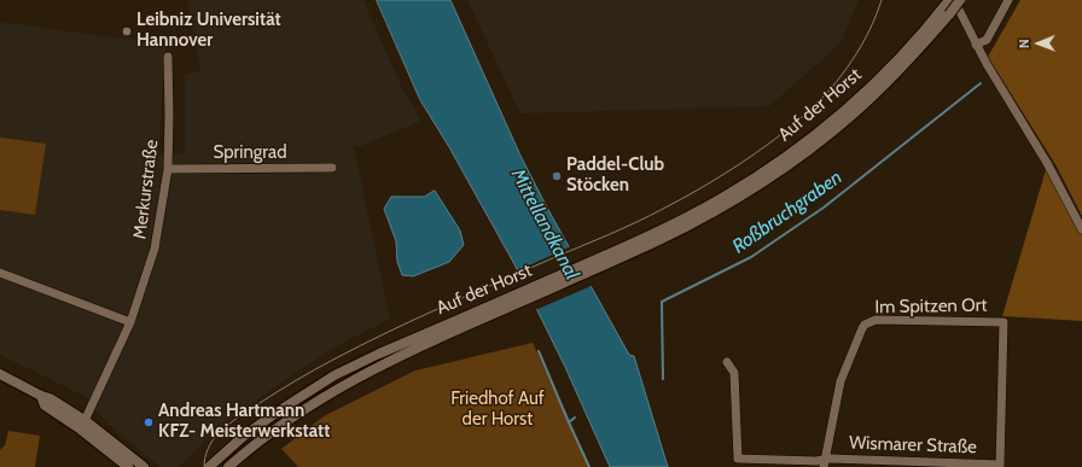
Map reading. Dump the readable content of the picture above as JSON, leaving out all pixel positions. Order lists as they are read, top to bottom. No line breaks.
{"streets":{"street":["Auf der Horst","Springrad","Merkurstraße","Im Spitzen Ort","Wismarer Straße"]},"crossings":[["Springrad","Merkurstraße"],["Im Spitzen Ort","Wismarer Straße"]],"water":["Roßbruchgraben","Mittellandkanal"],"parks":["Friedhof Auf der Horst"],"places":["Leibniz Universität Hannover","Paddel-Club Stöcken","Andreas Hartmann KFZ- Meisterwerkstatt"],"north":"left"}
